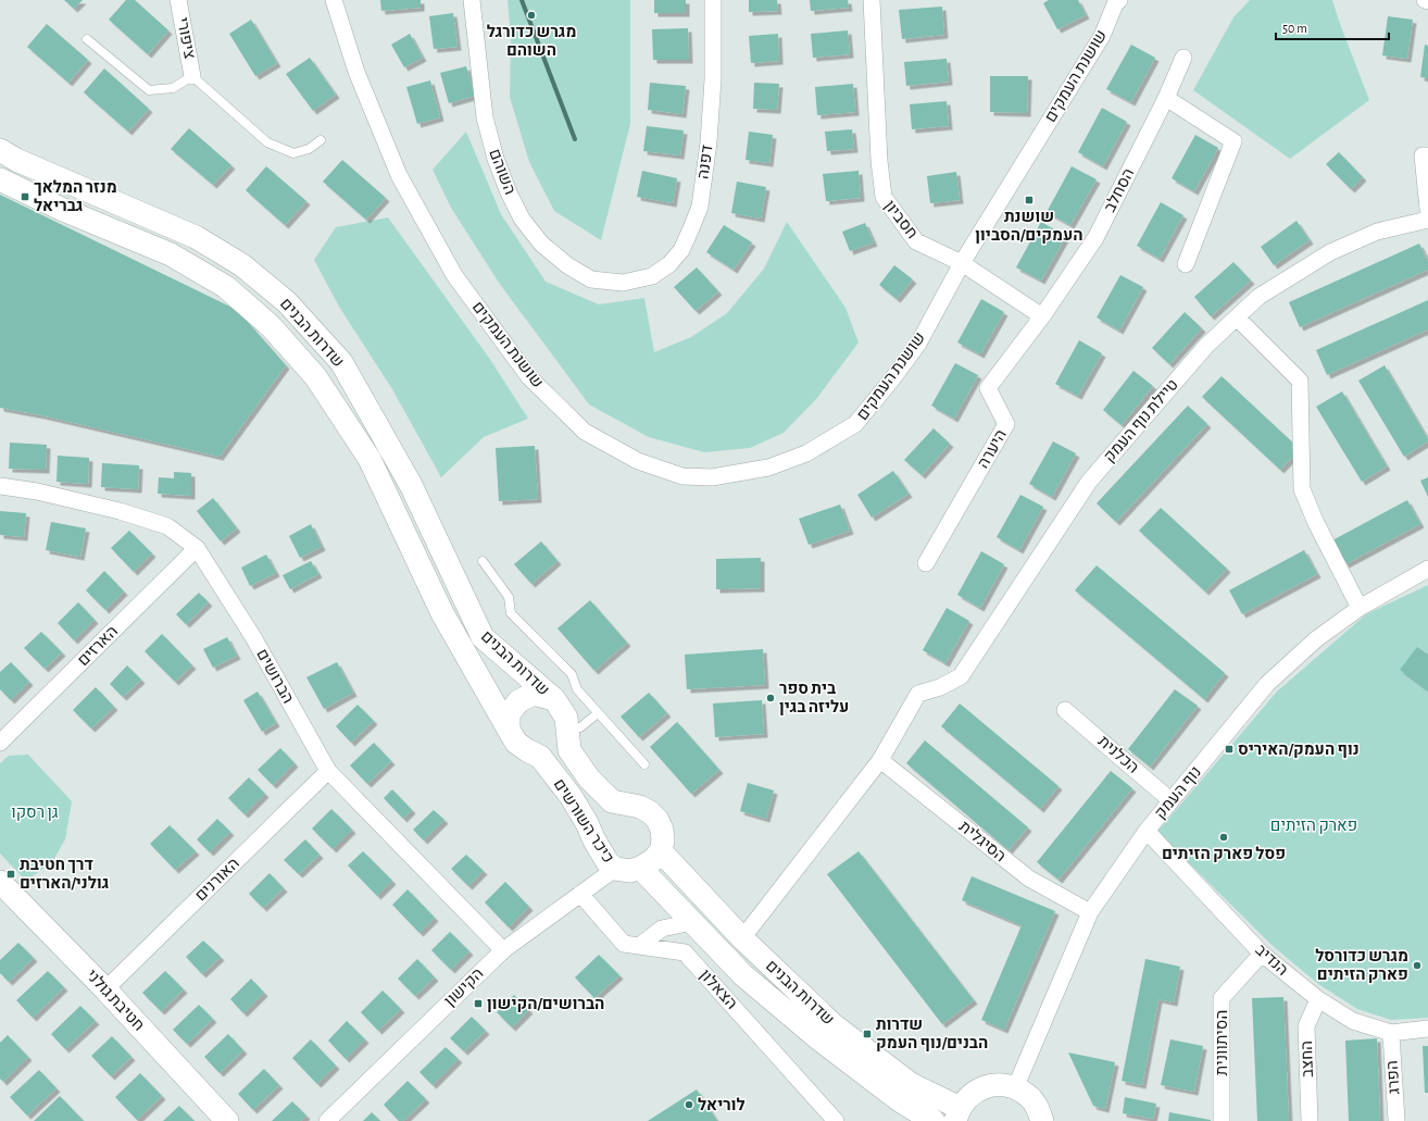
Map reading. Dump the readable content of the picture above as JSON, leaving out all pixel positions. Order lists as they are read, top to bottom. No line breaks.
{"streets":{"main road":["שדרות הבנים","כיכר השורשים","חטיבת גולני"],"street":["ציפורי","שושנת העמקים","דפנה","השוהם","הסחלב","חסביון","טיילת נוף העמק","היערה","הארזים","הברושים","הכלנית","נוף העמק","הסיגלית","האורנים","הנדיב","הקישון","הצאלון","הסיתוונית","החצב","הפרג"]},"crossings":[["שושנת העמקים","חסביון"],["דפנה","השוהם"],["הסחלב","חסביון"],["הסחלב","היערה"],["חסביון","היערה"],["שדרות הבנים","כיכר השורשים"],["טיילת נוף העמק","הסיגלית"],["הארזים","הברושים"],["הברושים","האורנים"],["הברושים","הקישון"],["הכלנית","נוף העמק"],["נוף העמק","הסיגלית"],["נוף העמק","הנדיב"],["כיכר השורשים","הקישון"],["האורנים","חטיבת גולני"],["הנדיב","הסיתוונית"],["הנדיב","החצב"],["הנדיב","הפרג"],["הקישון","הצאלון"]],"parks":["גן רסקו","פארק הזיתים"],"places":{"other":["מגרש כדורגל השוהם","בית ספר עליזה בגין","פסל פארק הזיתים","מגרש כדורסל פארק הזיתים","לוריאל"],"transit":["מנזר המלאך גבריאל","שושנת העמקים/הסביון","נוף העמק/האיריס","דרך חטיבת גולני/הארזים","הברושים/הקישון","שדרות הבנים/נוף העמק"]},"scale_bar":"50 m"}
